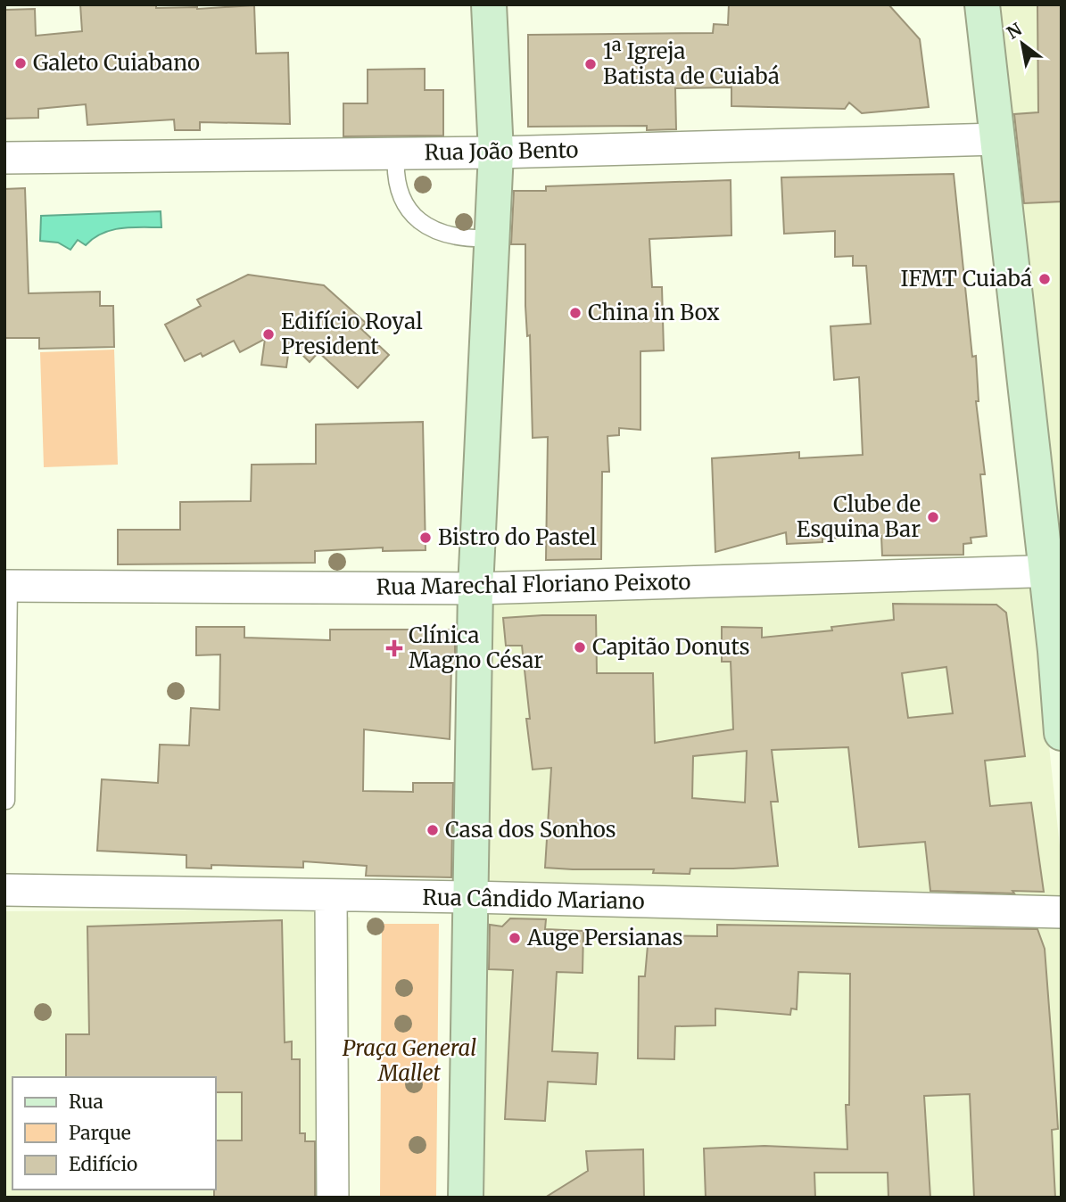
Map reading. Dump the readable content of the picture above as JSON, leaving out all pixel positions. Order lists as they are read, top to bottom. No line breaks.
{"streets":{"street":["Rua João Bento","Rua Marechal Floriano Peixoto","Rua Cândido Mariano"]},"parks":["Praça General Mallet"],"places":{"other":["Galeto Cuiabano","1ª Igreja Batista de Cuiabá","IFMT Cuiabá","China in Box","Edifício Royal President","Clube de Esquina Bar","Bistro do Pastel","Capitão Donuts","Casa dos Sonhos","Auge Persianas"],"health":["Clínica Magno César"]},"legend":["Rua","Parque","Edifício"],"north":"top left"}
